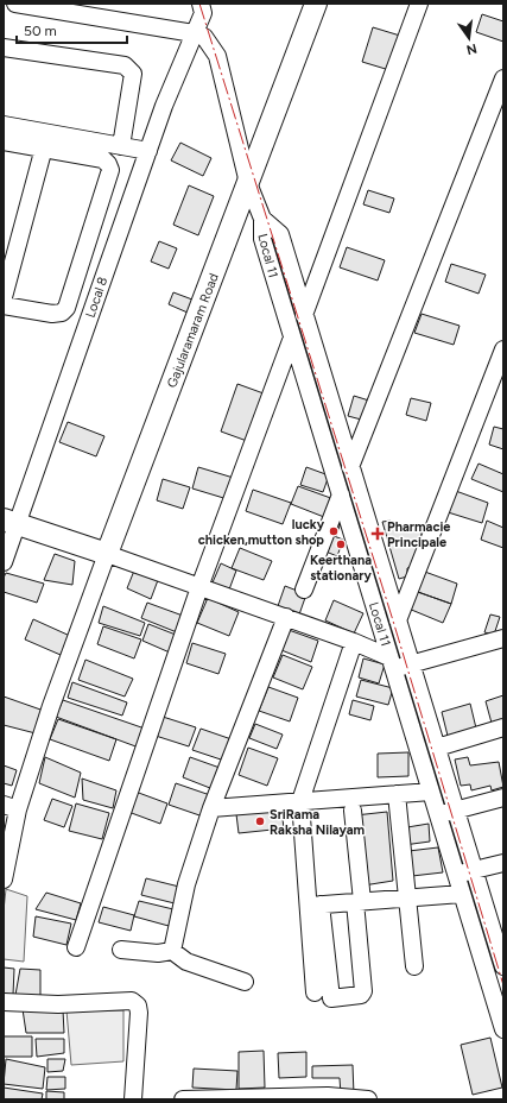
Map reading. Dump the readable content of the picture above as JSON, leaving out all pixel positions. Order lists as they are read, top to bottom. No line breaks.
{"streets":{"main road":["Gajularamaram Road"],"street":["Local 11","Local 8"]},"crossings":[["Local 11","Local 8"],["Local 11","Gajularamaram Road"]],"places":{"other":["lucky chicken,mutton shop","Keerthana stationary","SriRama Raksha Nilayam"],"health":["Pharmacie Principale"]},"scale_bar":"50 m","north":"bottom"}
